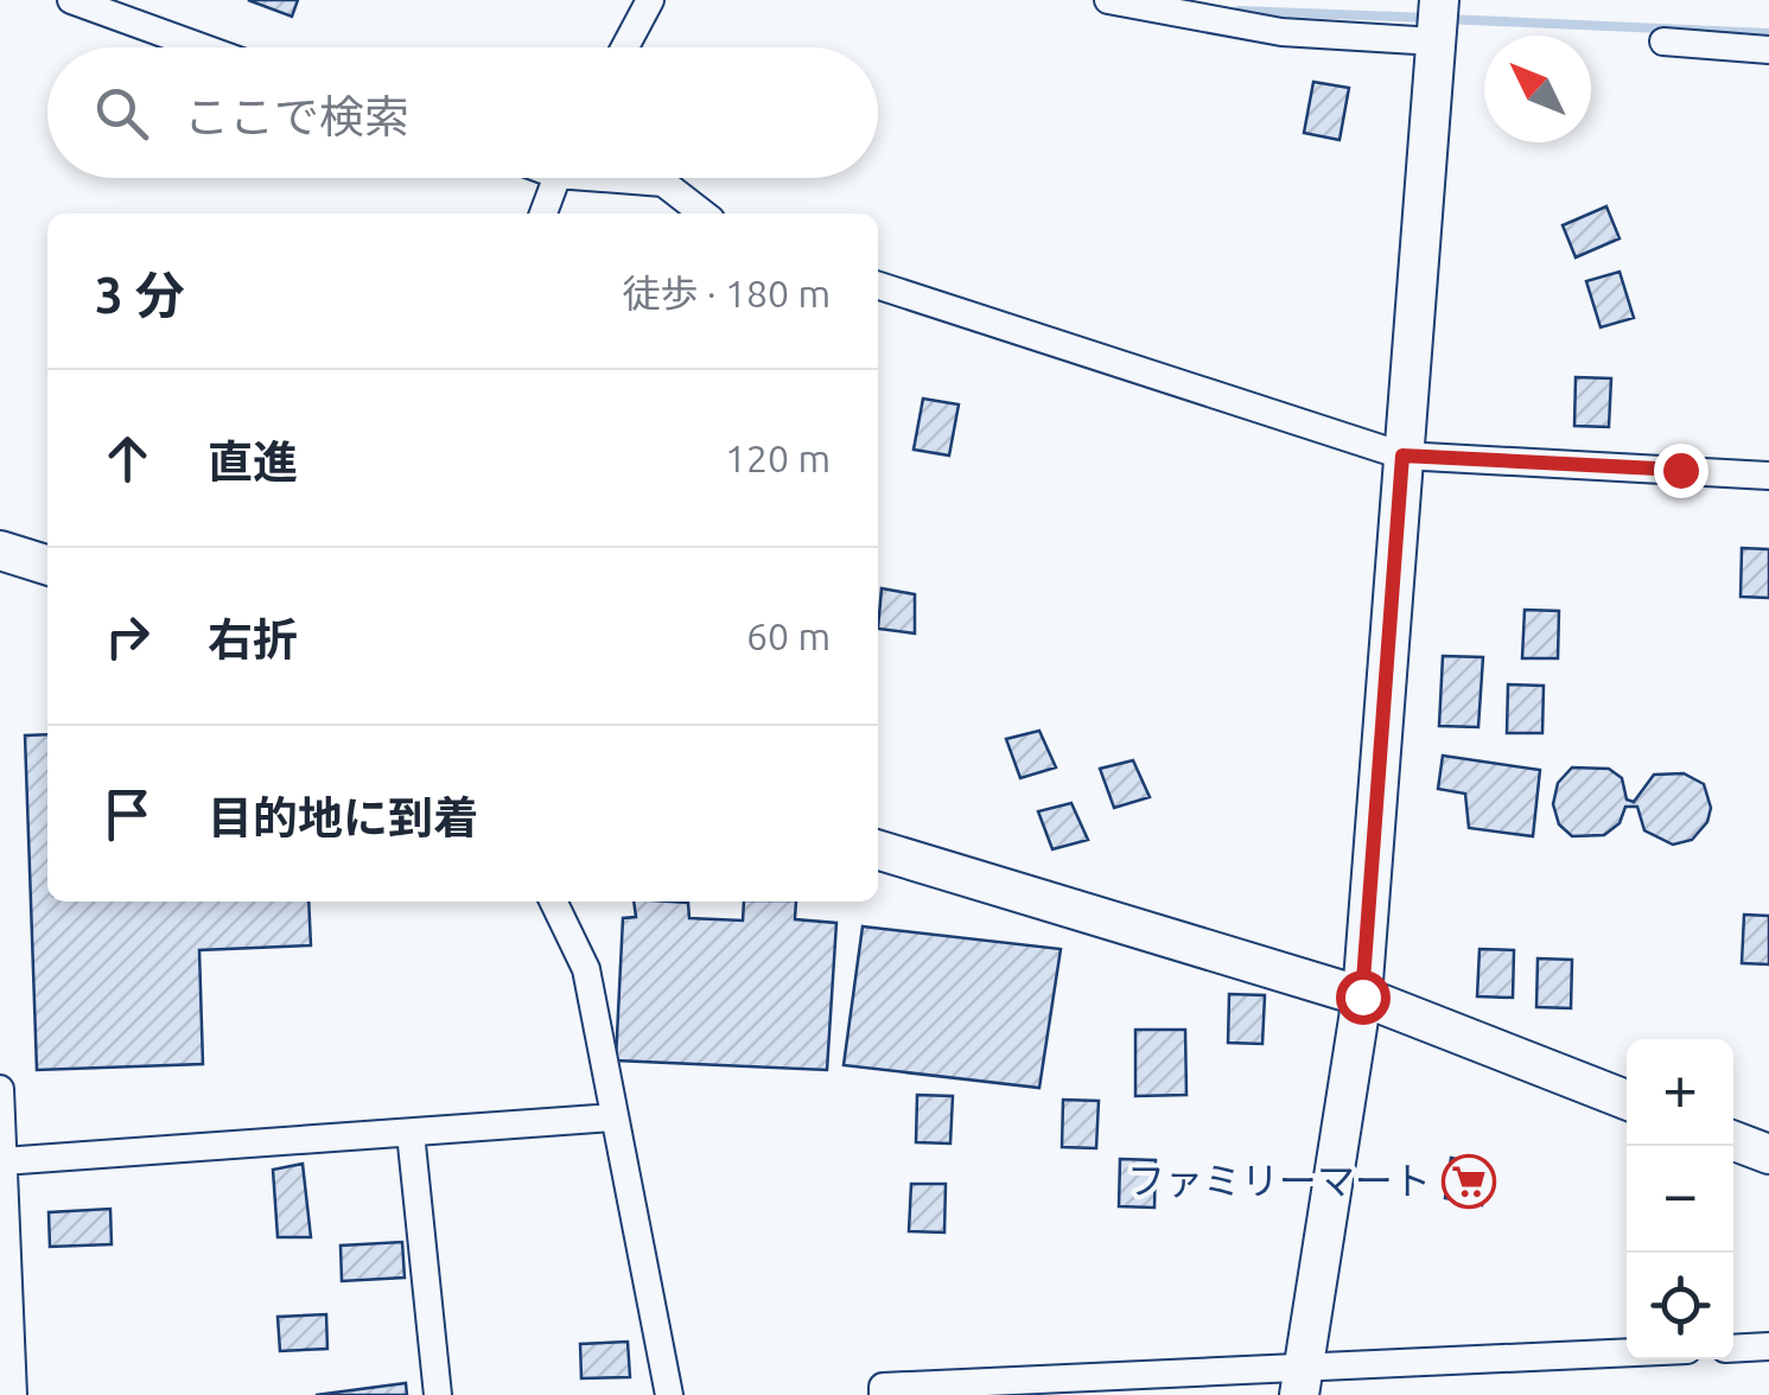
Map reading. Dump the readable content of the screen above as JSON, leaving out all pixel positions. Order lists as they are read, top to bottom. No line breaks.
{"places":{"supermarket":["ファミリーマート"]},"north":"top left","page":{"search":"ここで検索","heading":["3 分","徒歩 · 180 m"],"list":[["直進","120 m"],["右折","60 m"],"目的地に到着"],"map_buttons":["+","−"]}}
